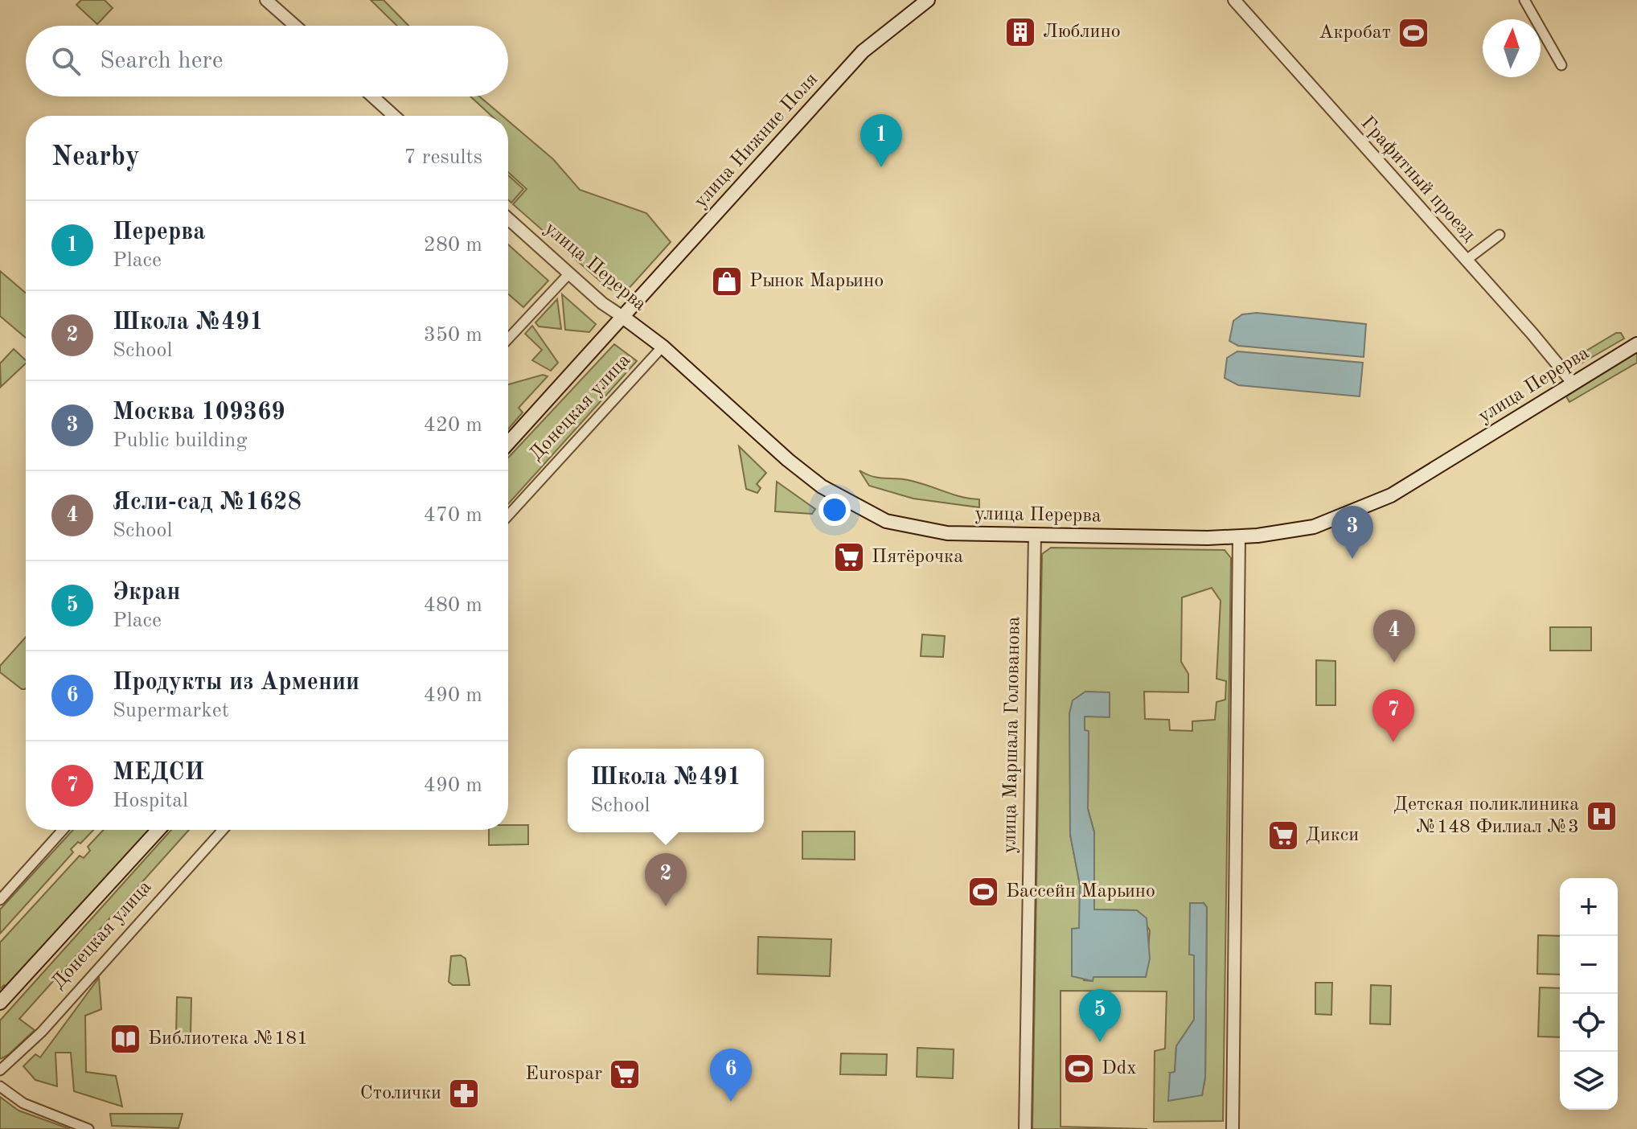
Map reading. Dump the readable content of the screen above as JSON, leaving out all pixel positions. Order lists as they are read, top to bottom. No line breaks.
{"streets":{"main road":["улица Нижние Поля","улица Перерва","Донецкая улица"],"street":["Графитный проезд","улица Маршала Голованова"]},"crossings":[["улица Нижние Поля","улица Перерва"],["улица Нижние Поля","Донецкая улица"],["Графитный проезд","улица Перерва"],["улица Перерва","Донецкая улица"],["улица Перерва","улица Маршала Голованова"]],"places":{"building":["Люблино"],"sports":["Акробат","Бассейн Марьино","Ddx"],"shop":["Рынок Марьино"],"supermarket":["Пятёрочка","Дикси","Eurospar"],"hospital":["Детская поликлиника №148 Филиал №3"],"library":["Библиотека №181"],"pharmacy":["Столички"]},"north":"top","page":{"search":"Search here","pins":["1","3","4","7","2","5","6"],"heading":["Nearby","7 results"],"list":[{"mark":"1","name":"Перерва","note":"Place","value":"280 m"},{"mark":"2","name":"Школа №491","note":"School","value":"350 m"},{"mark":"3","name":"Москва 109369","note":"Public building","value":"420 m"},{"mark":"4","name":"Ясли-сад №1628","note":"School","value":"470 m"},{"mark":"5","name":"Экран","note":"Place","value":"480 m"},{"mark":"6","name":"Продукты из Армении","note":"Supermarket","value":"490 m"},{"mark":"7","name":"МЕДСИ","note":"Hospital","value":"490 m"}],"popup":["Школа №491","School"],"map_buttons":["+","−"]}}
